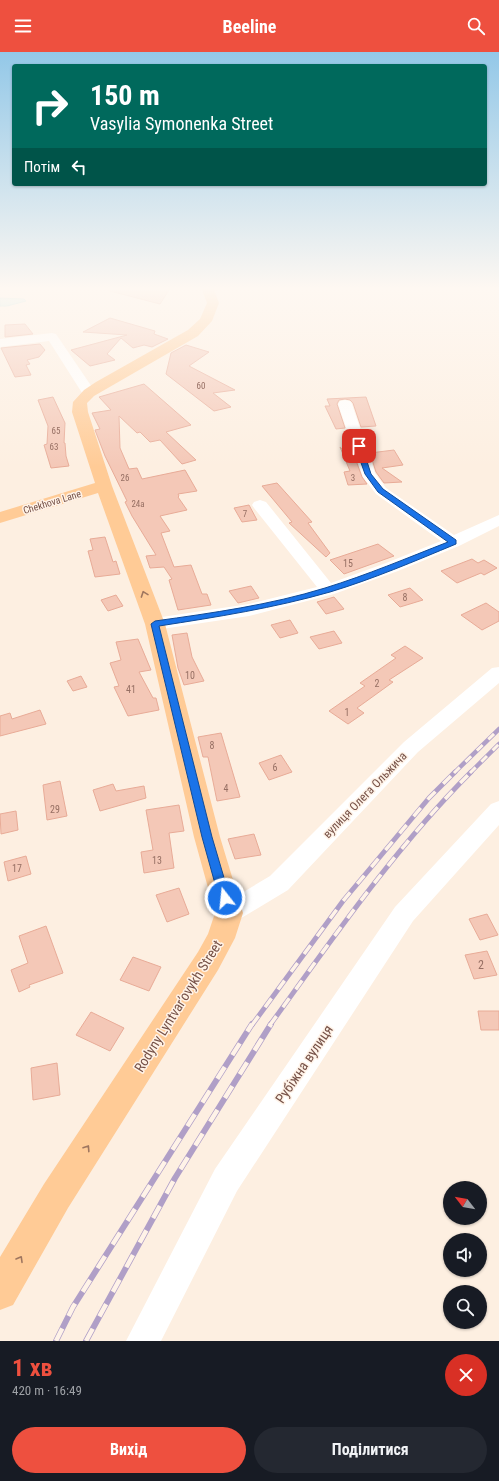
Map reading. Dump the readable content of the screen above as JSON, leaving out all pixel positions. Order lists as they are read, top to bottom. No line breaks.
{"streets":{"main road":["Chekhova Lane","Rodyny Lyntvar’ovykh Street"],"street":["вулиця Олега Ольжича","Рубіжна вулиця"]},"crossings":[["вулиця Олега Ольжича","Rodyny Lyntvar’ovykh Street"]],"one_way":["Rodyny Lyntvar’ovykh Street"],"house_numbers":["60","65","63","26","3","24а","7","15","8","10","2","41","1","8","6","4","29","13","17","2"],"north":"top left","page":{"header":"Beeline","turn":["150 m","Vasylia Symonenka Street"],"then":"Потім","heading":["1 хв","420 m · 16:49"],"buttons":["Вихід","Поділитися"]}}
